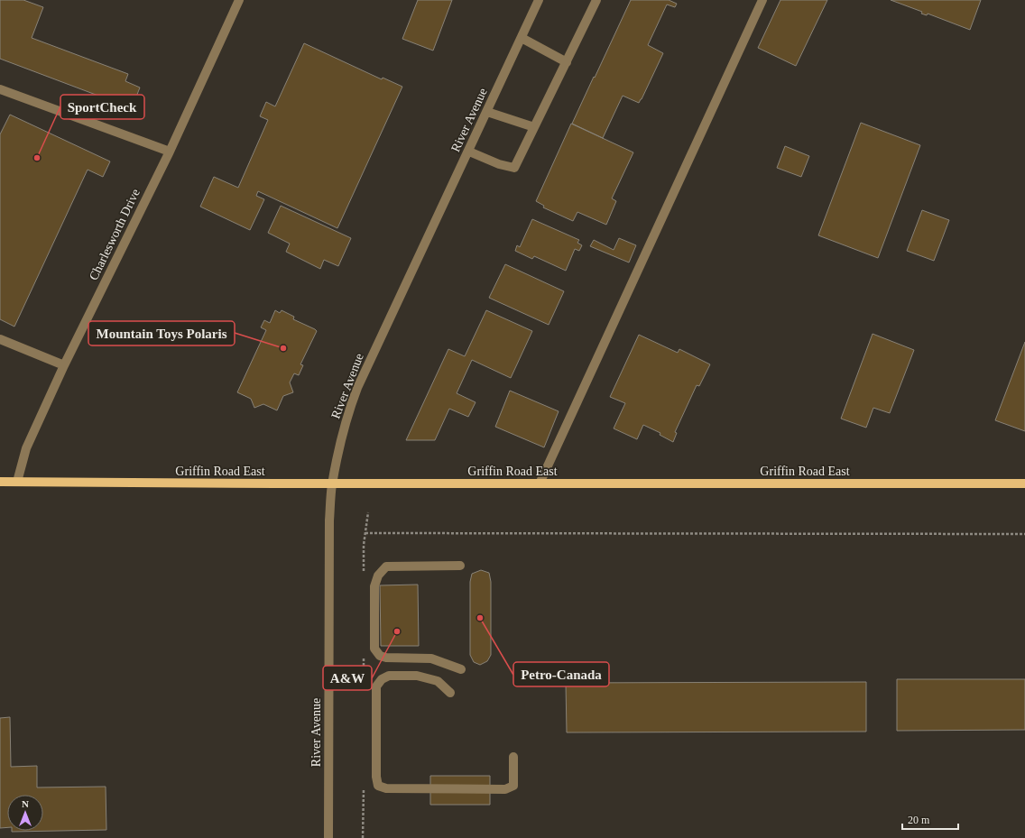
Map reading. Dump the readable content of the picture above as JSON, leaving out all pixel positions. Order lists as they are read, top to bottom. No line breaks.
{"streets":{"main road":["Griffin Road East"],"street":["River Avenue","Charlesworth Drive"]},"crossings":[["River Avenue","Griffin Road East"],["Charlesworth Drive","Griffin Road East"]],"places":["SportCheck","Mountain Toys Polaris","Petro-Canada","A&W"],"scale_bar":"20 m","north":"top"}
